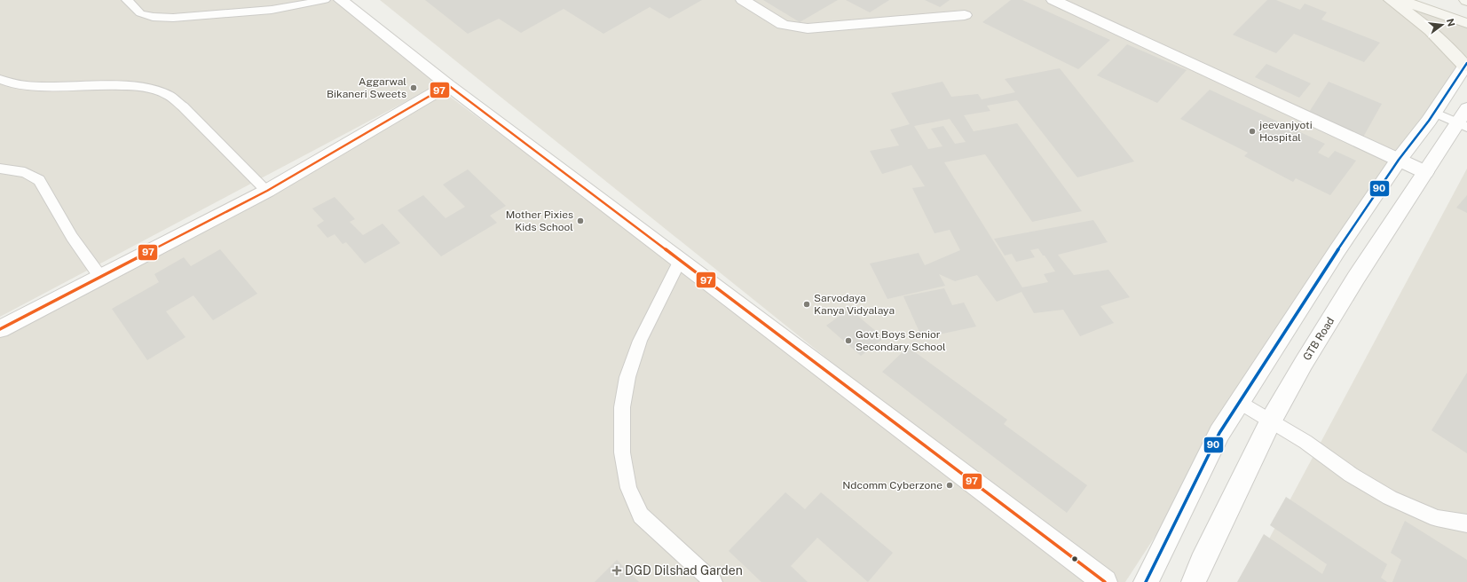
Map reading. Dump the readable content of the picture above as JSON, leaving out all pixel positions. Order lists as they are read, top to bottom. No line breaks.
{"streets":{"street":["GTB Road"]},"places":{"other":["Aggarwal Bikaneri Sweets","jeevanjyoti Hospital","Mother Pixies Kids School","Sarvodaya Kanya Vidyalaya","Govt Boys Senior Secondary School","Ndcomm Cyberzone"],"health":["DGD Dilshad Garden"]},"lines":["transit line 90","transit line 97"],"north":"right"}
